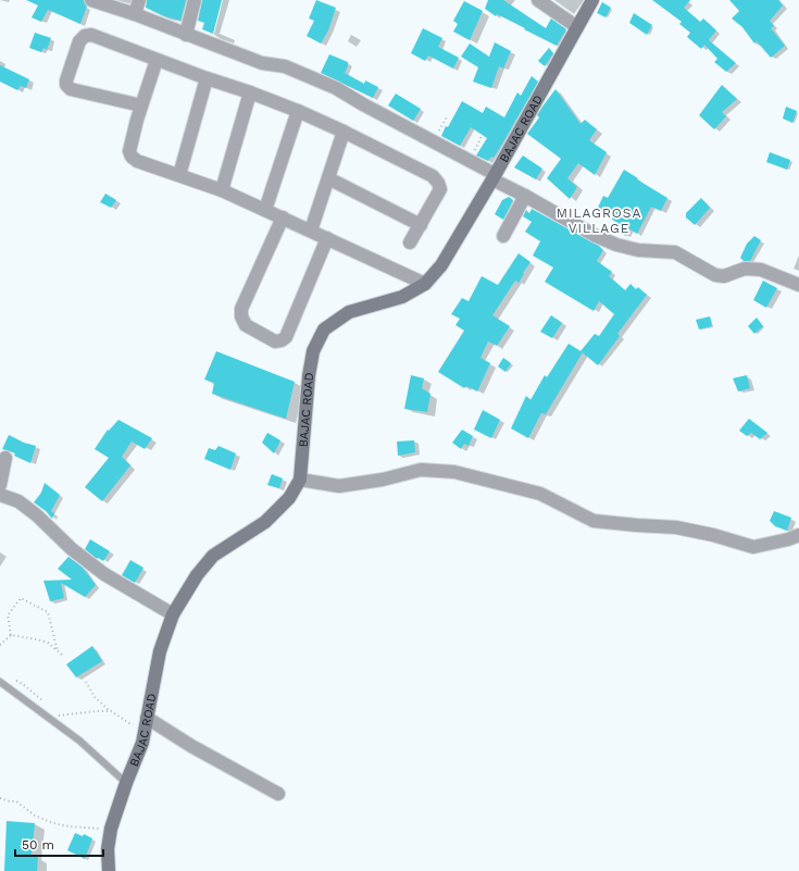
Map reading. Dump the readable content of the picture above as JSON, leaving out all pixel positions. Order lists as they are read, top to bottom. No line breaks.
{"streets":{"street":["BAJAC ROAD"]},"districts":["MILAGROSA VILLAGE"],"scale_bar":"50 m"}
